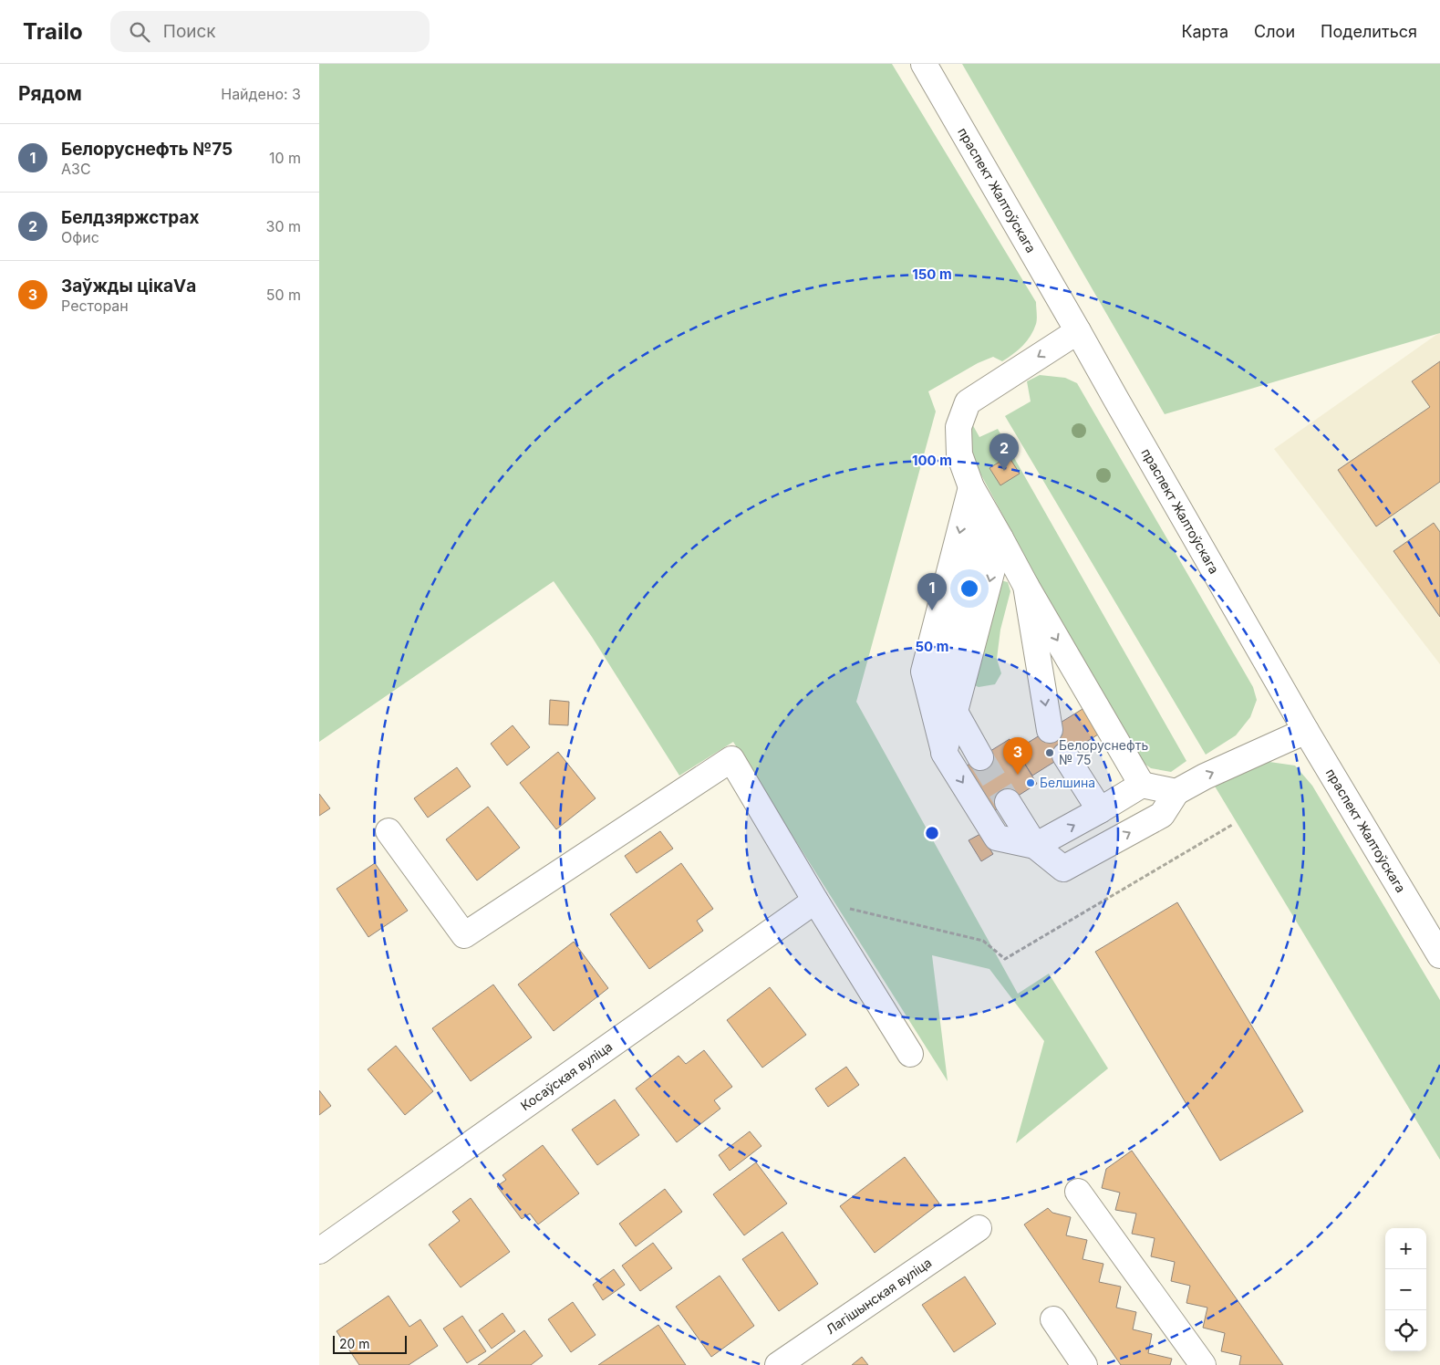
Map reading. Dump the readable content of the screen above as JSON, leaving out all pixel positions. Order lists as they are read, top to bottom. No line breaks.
{"streets":{"main road":["праспект Жалтоўскага","Косаўская вуліца","Лагішынская вуліца"]},"places":["Белоруснефть № 75","Белшина"],"scale_bar":"20 m","page":{"header":"Trailo","search":"Поиск","nav":["Карта","Слои","Поделиться"],"heading":["Рядом","Найдено: 3"],"list":[{"mark":"1","name":"Белоруснефть №75","note":"АЗС","value":"10 m"},{"mark":"2","name":"Белдзяржстрах","note":"Офис","value":"30 m"},{"mark":"3","name":"Заўжды цікаVа","note":"Ресторан","value":"50 m"}],"pins":["2","1","3"],"map_buttons":["+","−"],"scale":"20 m"},"rings":["150 m","100 m","50 m"]}
